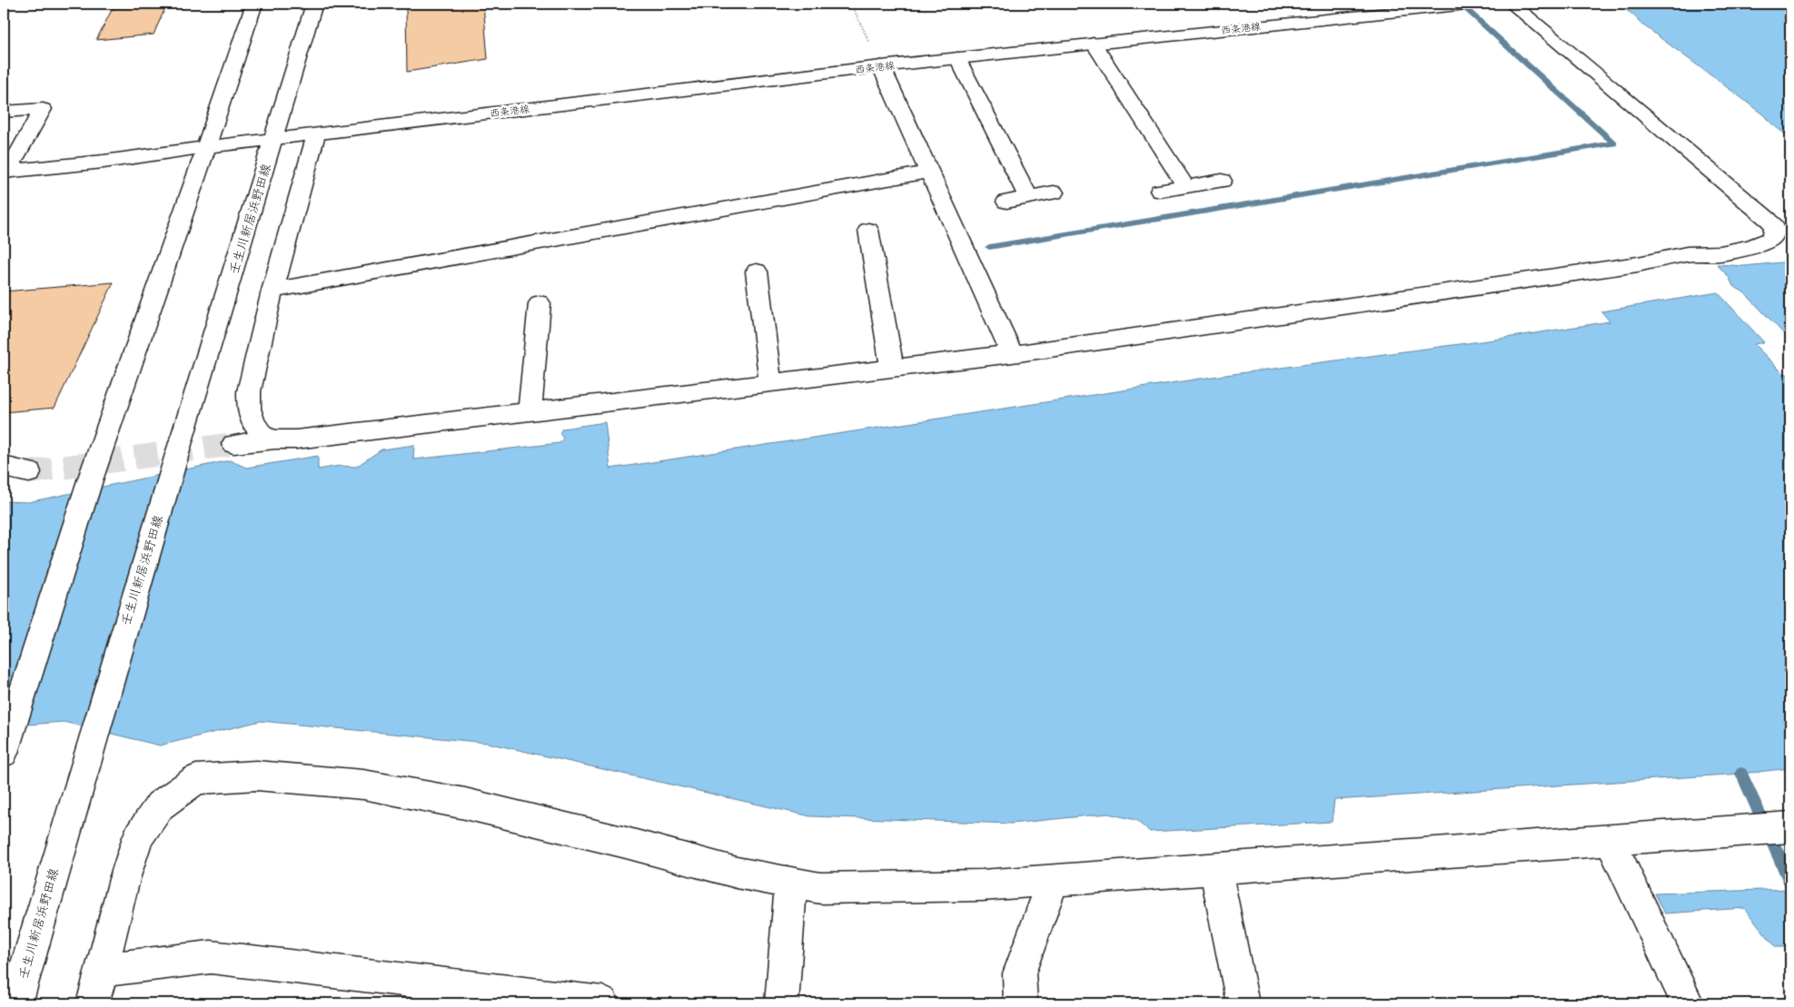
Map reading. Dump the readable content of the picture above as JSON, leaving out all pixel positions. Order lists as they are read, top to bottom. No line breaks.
{"streets":{"street":["西条港線","壬生川新居浜野田線"]},"crossings":[["西条港線","壬生川新居浜野田線"]]}
